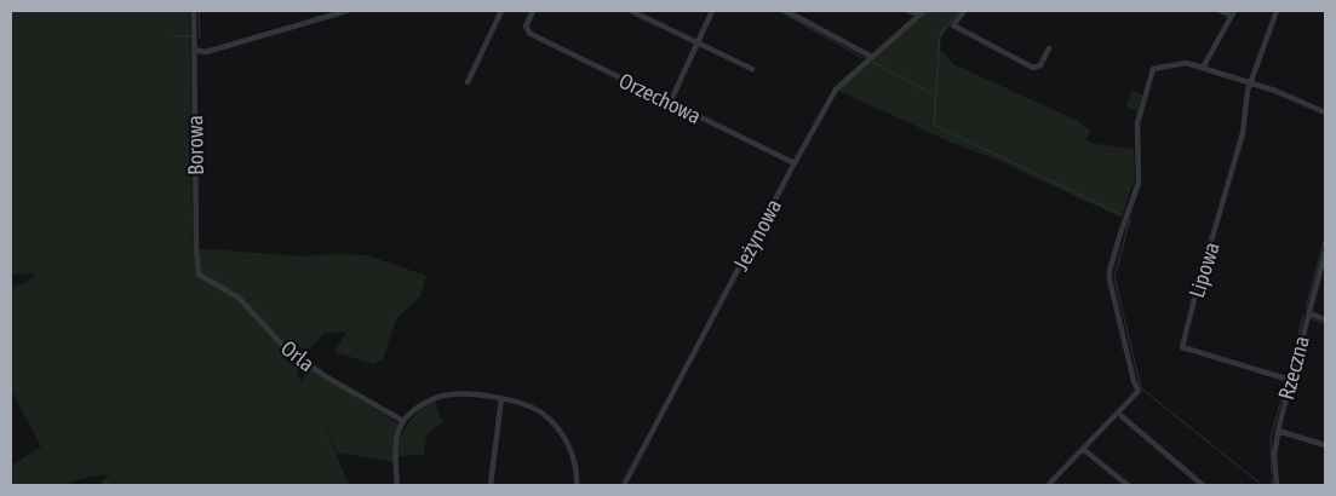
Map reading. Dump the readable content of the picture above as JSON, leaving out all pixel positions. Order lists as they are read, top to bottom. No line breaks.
{"streets":{"street":["Orzechowa","Borowa","Jeżynowa","Lipowa","Orla","Rzeczna"]},"crossings":[["Orzechowa","Jeżynowa"],["Borowa","Orla"],["Lipowa","Rzeczna"]]}
